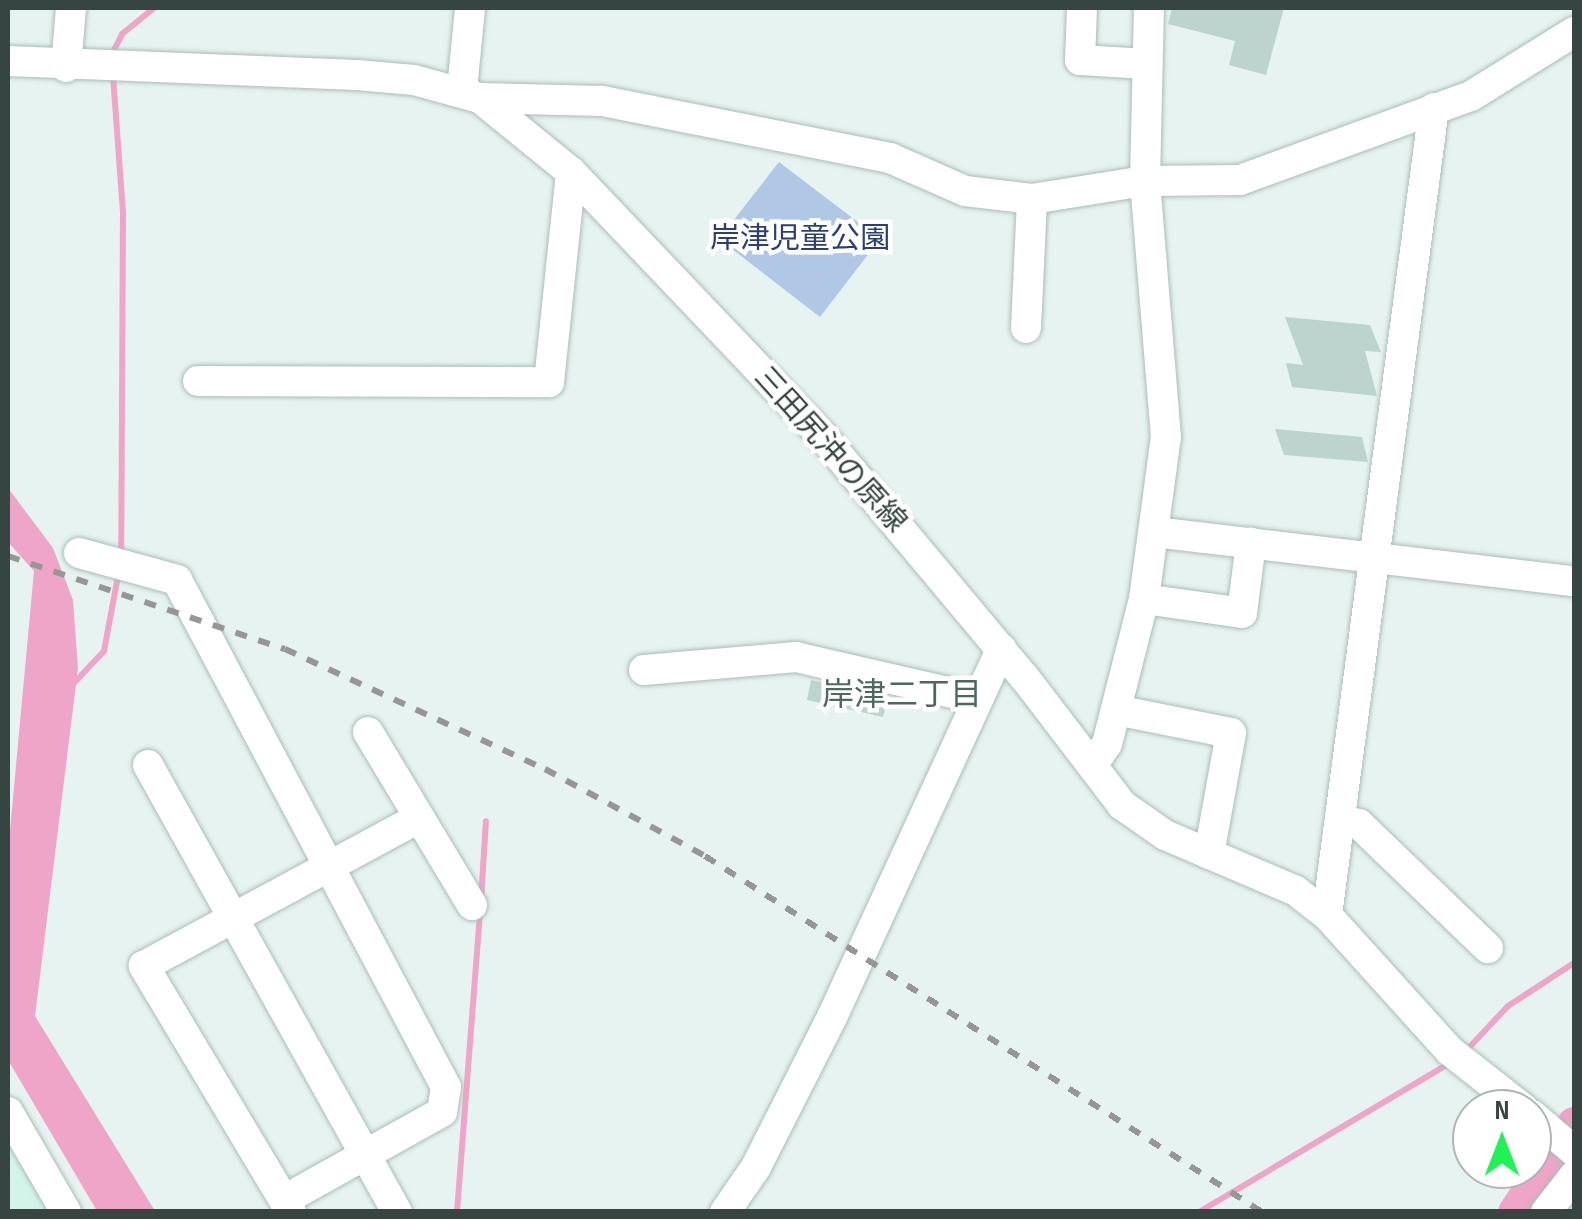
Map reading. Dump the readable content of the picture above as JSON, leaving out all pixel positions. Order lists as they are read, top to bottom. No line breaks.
{"streets":{"street":["三田尻沖の原線"]},"districts":["岸津二丁目"],"parks":["岸津児童公園"],"north":"top"}
